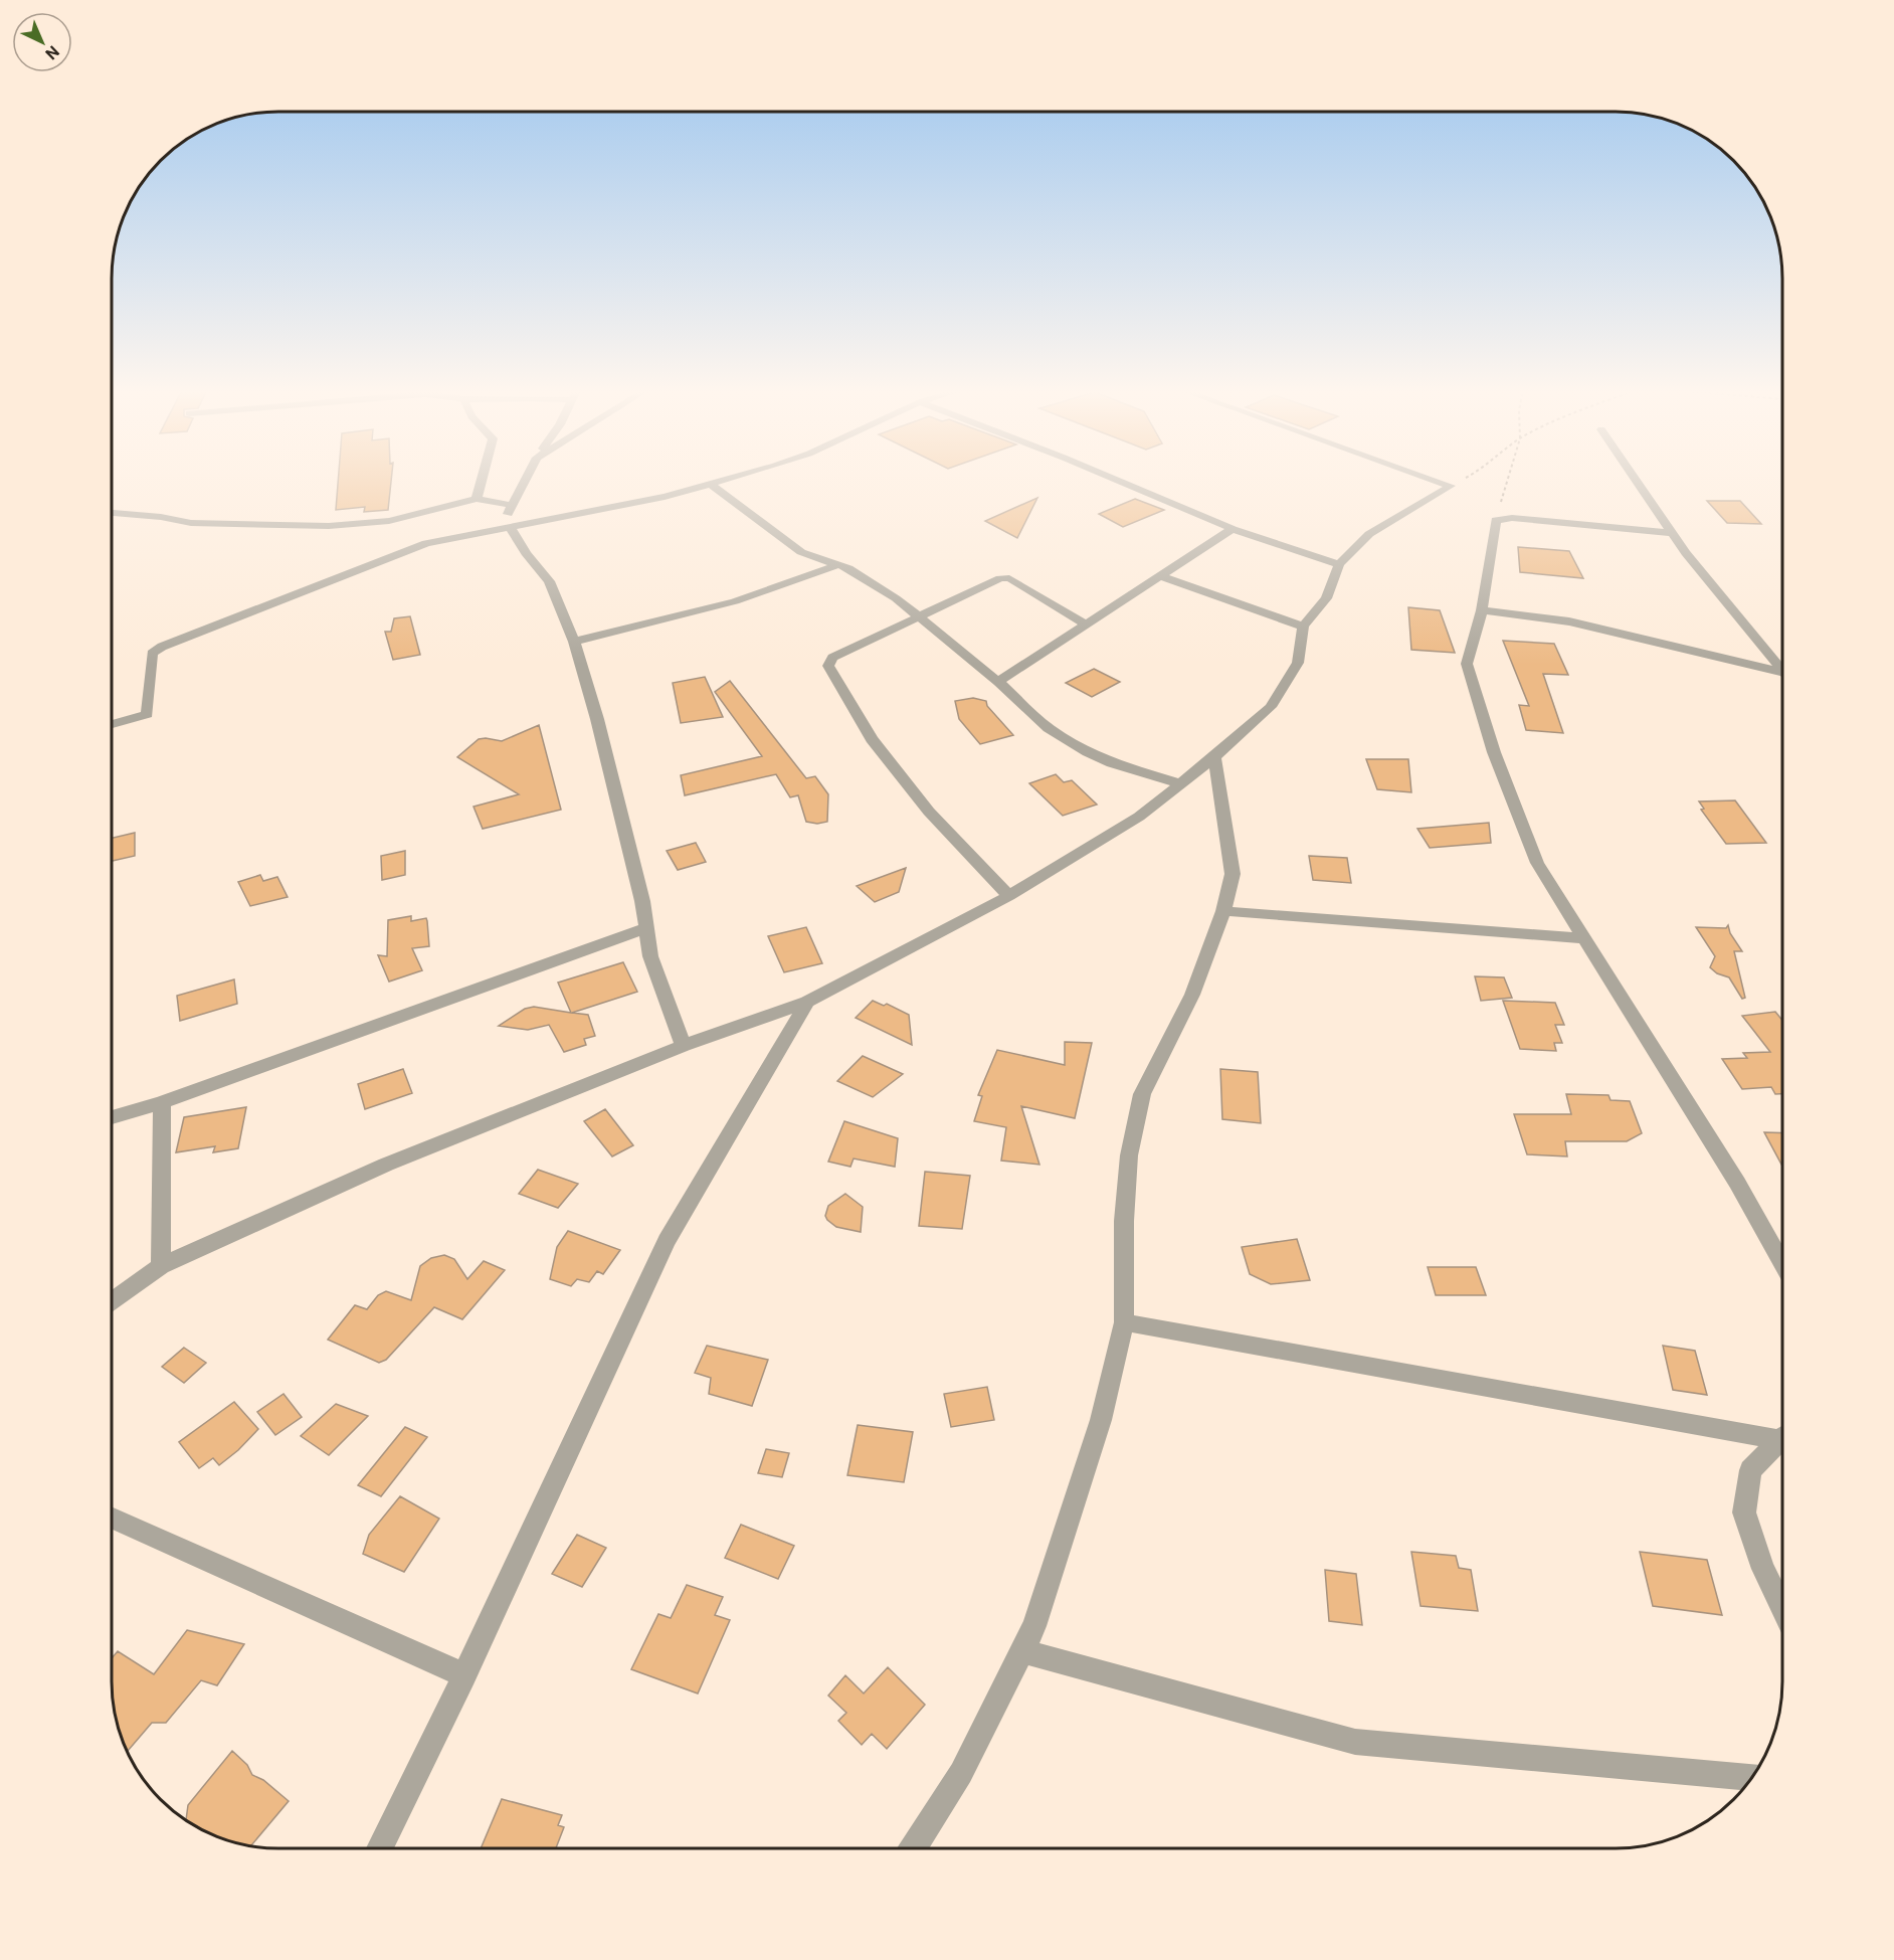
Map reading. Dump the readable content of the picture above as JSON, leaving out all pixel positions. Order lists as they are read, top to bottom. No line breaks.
{"north":"bottom right"}
